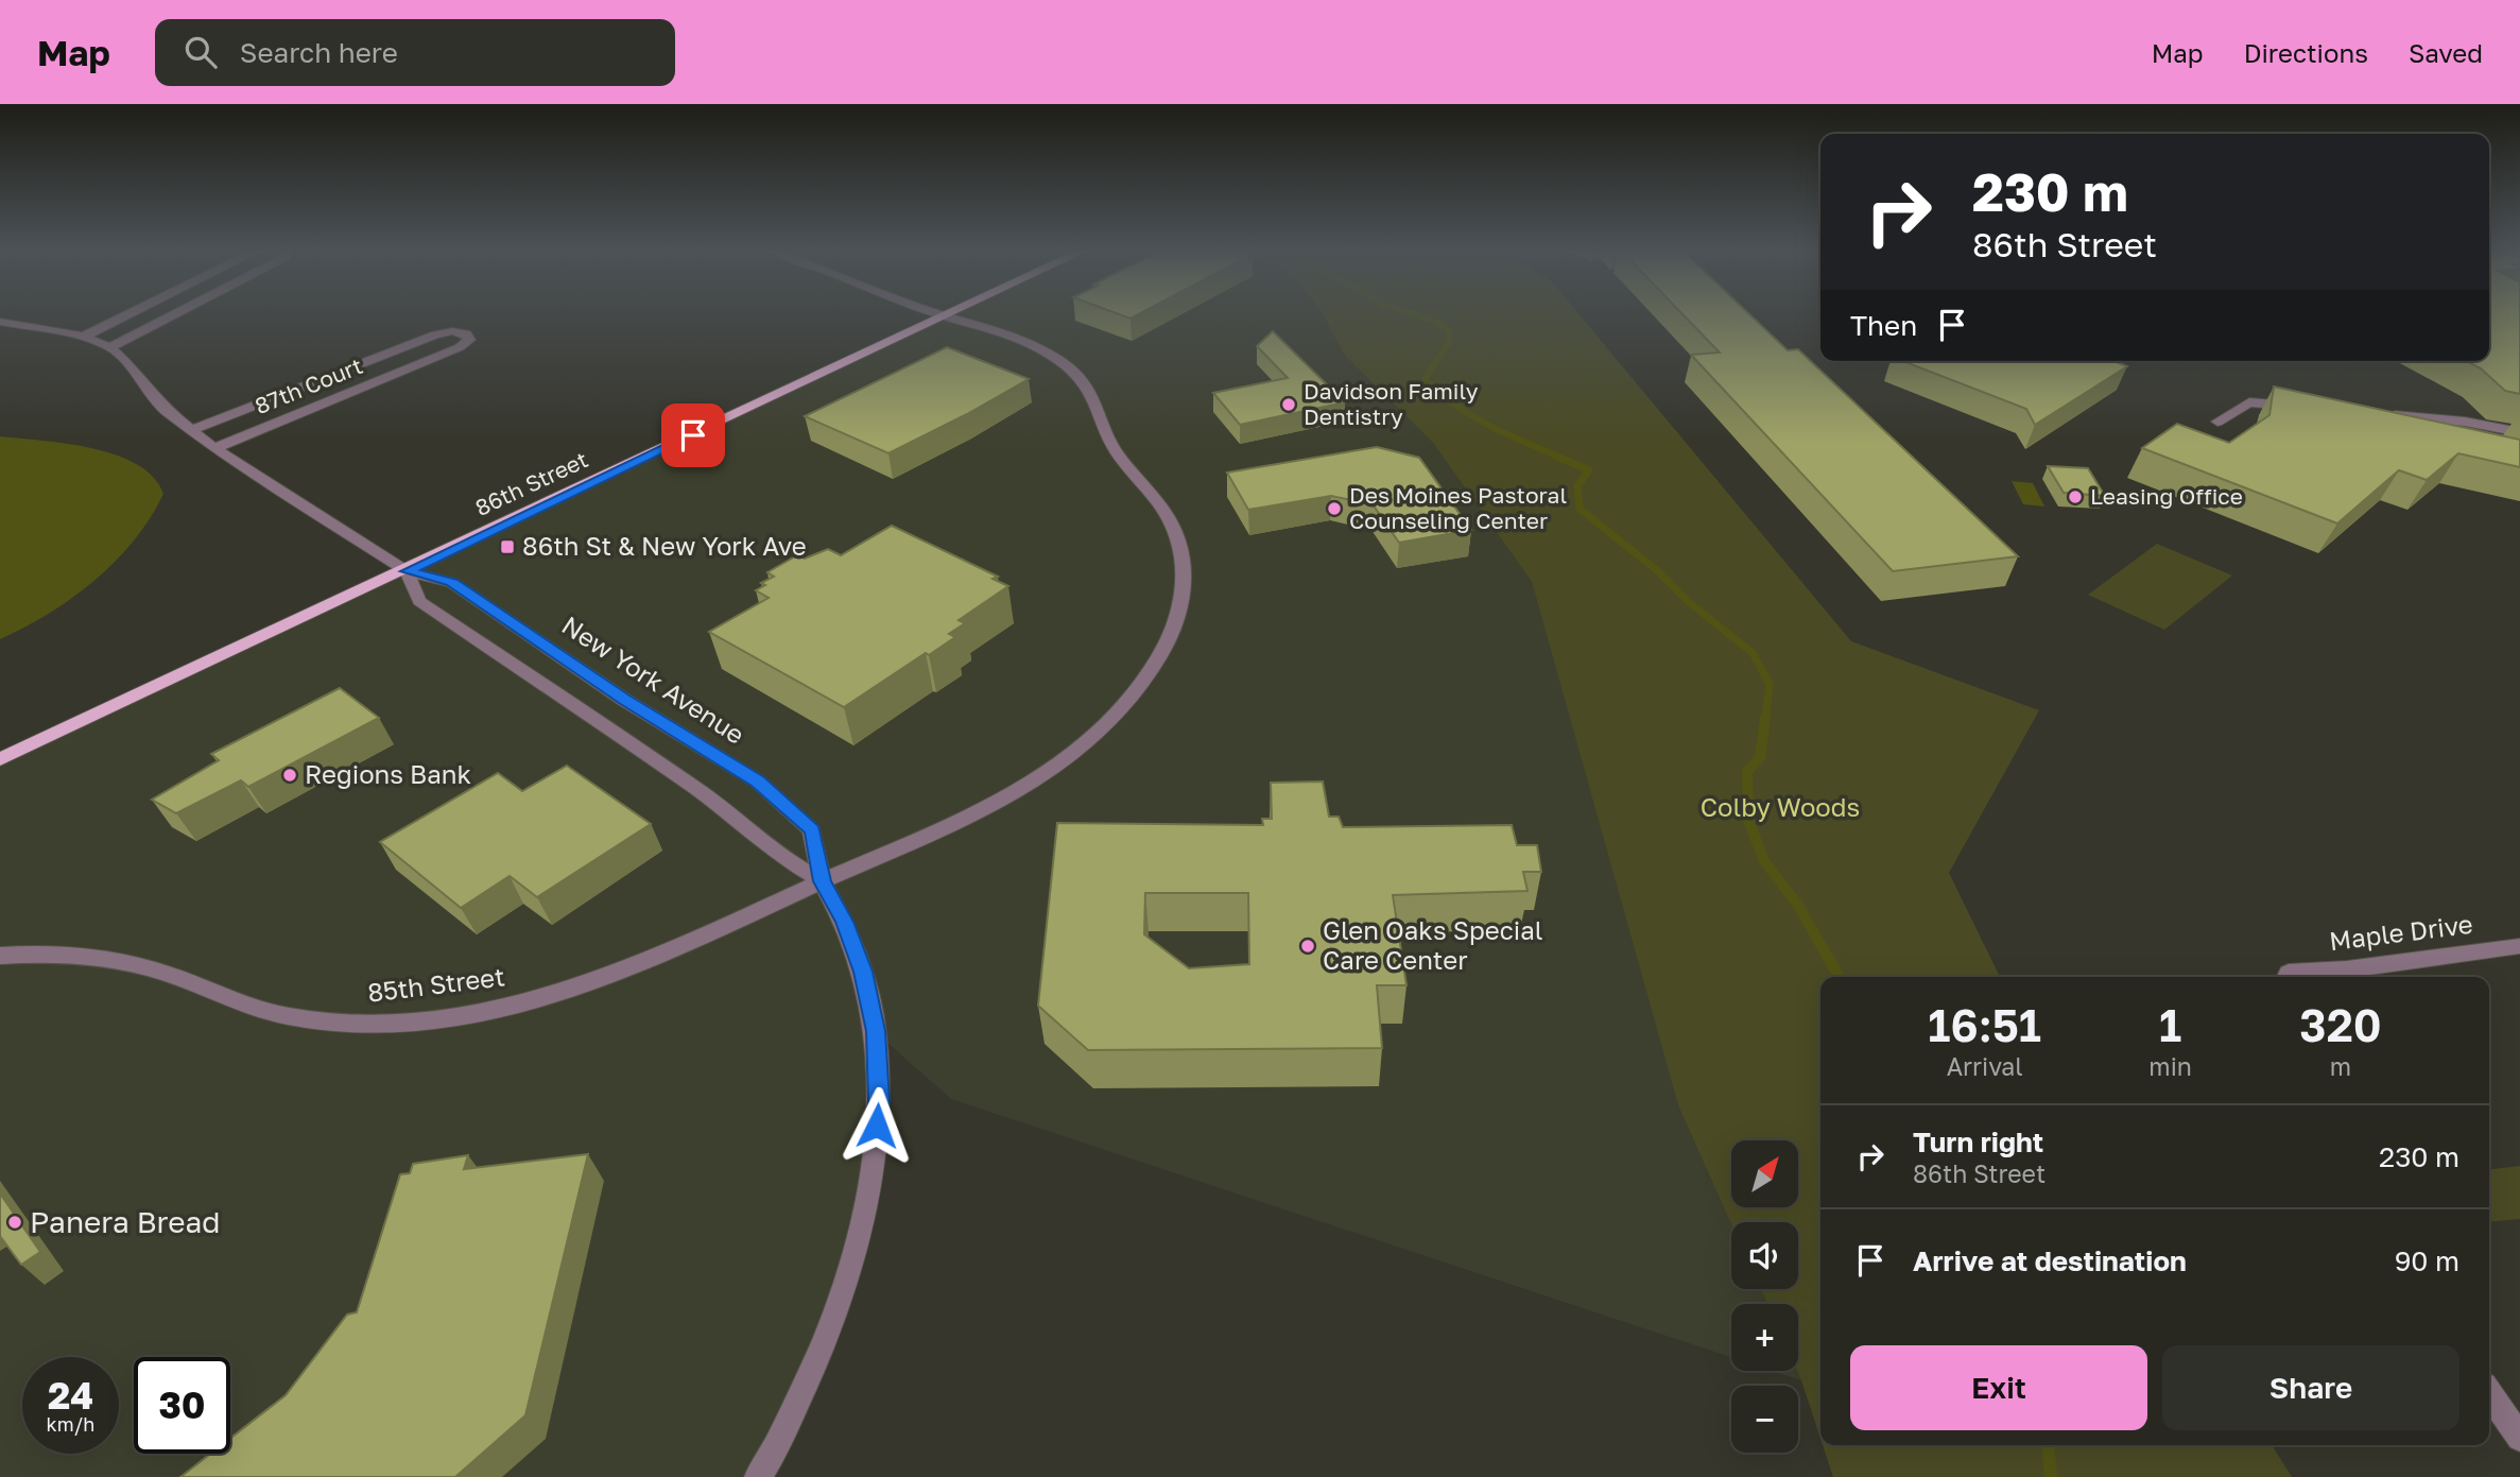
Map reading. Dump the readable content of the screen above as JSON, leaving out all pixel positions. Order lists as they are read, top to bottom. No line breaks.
{"streets":{"main road":["86th Street"],"street":["87th Court","New York Avenue","Maple Drive","85th Street"]},"crossings":[["87th Court","New York Avenue"],["86th Street","New York Avenue"],["86th Street","85th Street"],["New York Avenue","85th Street"]],"parks":["Colby Woods"],"places":{"other":["Davidson Family Dentistry","Leasing Office","Des Moines Pastoral Counseling Center","Regions Bank","Glen Oaks Special Care Center","Panera Bread"],"transit":["86th St & New York Ave"]},"north":"top right","page":{"header":"Map","search":"Search here","nav":["Map","Directions","Saved"],"turn":["230 m","86th Street"],"then":"Then","eta":["16:51","Arrival","1","min","320","m"],"list":[{"name":"Turn right","note":"86th Street","value":"230 m"},{"name":"Arrive at destination","value":"90 m"}],"map_buttons":["+","−"],"buttons":["Exit","Share"],"speed":"24 km/h","limit":"30"}}
